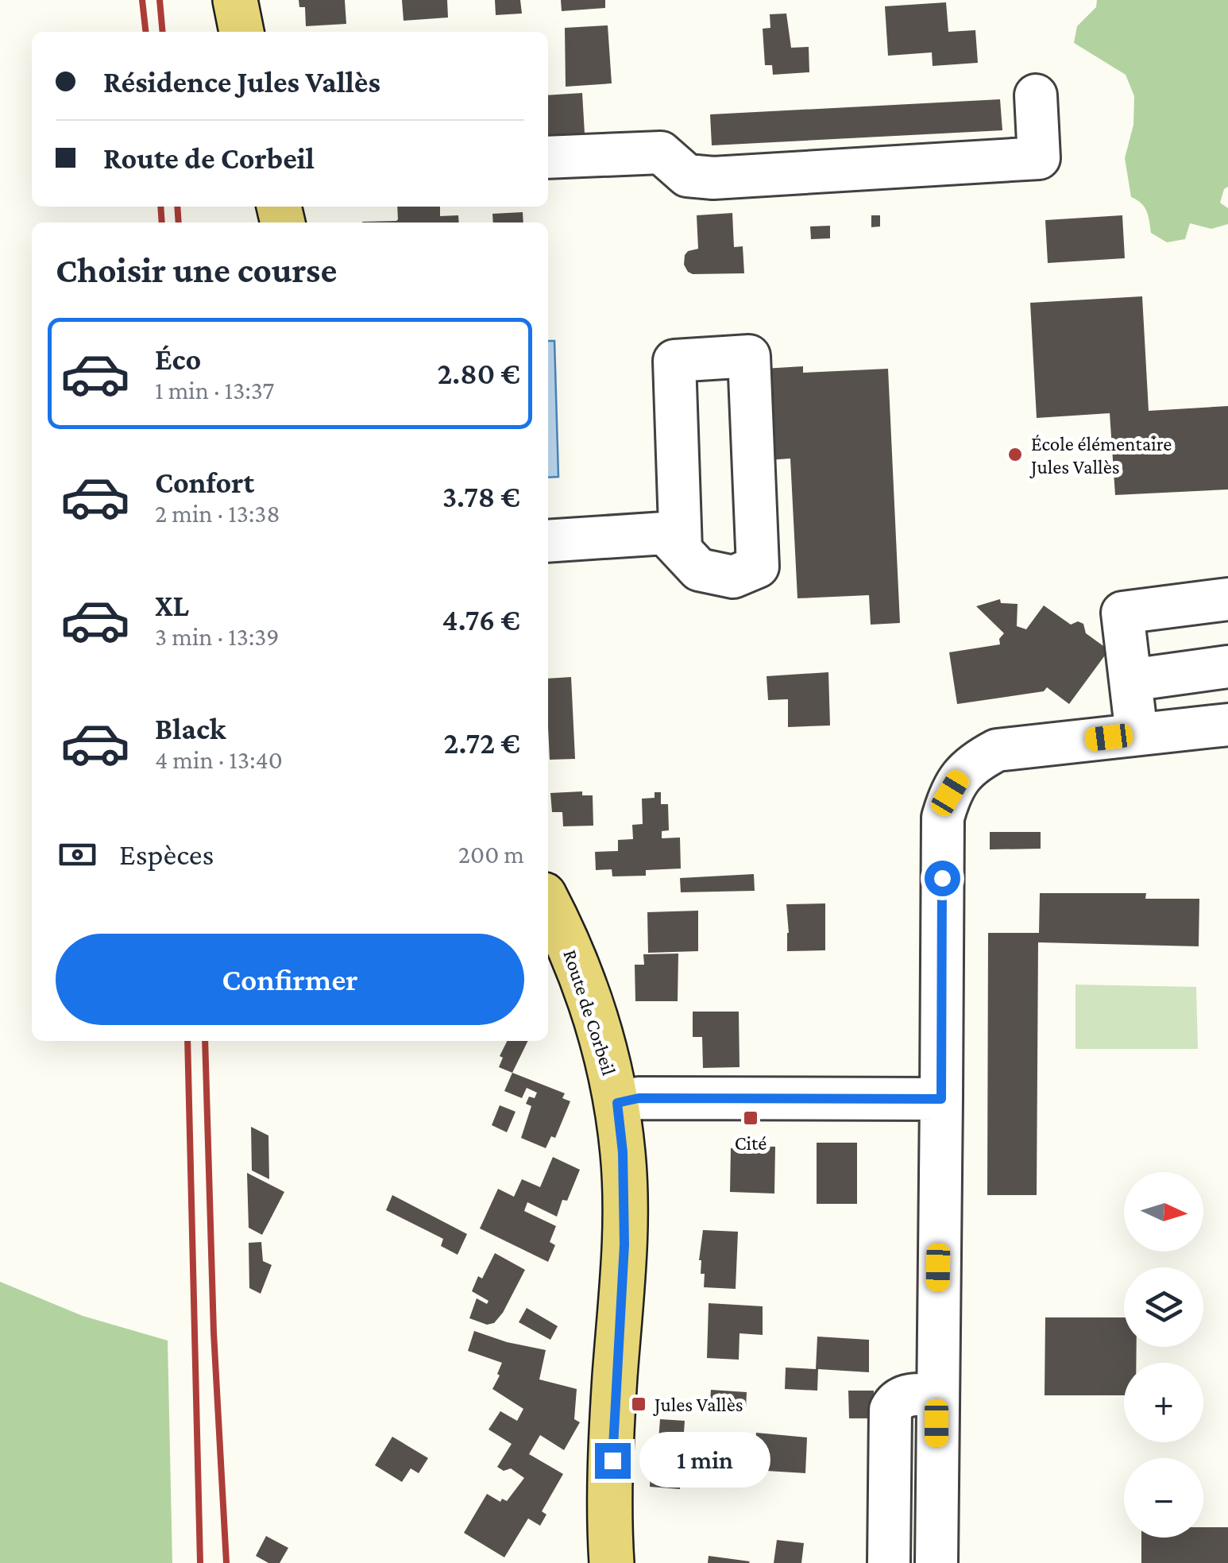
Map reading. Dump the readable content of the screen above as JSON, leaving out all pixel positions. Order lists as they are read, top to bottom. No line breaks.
{"streets":{"main road":["Route de Corbeil"]},"places":{"other":["École élémentaire Jules Vallès"],"transit":["Cité","Jules Vallès"]},"north":"right","page":{"banner":["Résidence Jules Vallès","Route de Corbeil"],"heading":"Choisir une course","list":[{"name":"Éco","note":"1 min · 13:37","value":"2.80 €"},{"name":"Confort","note":"2 min · 13:38","value":"3.78 €"},{"name":"XL","note":"3 min · 13:39","value":"4.76 €"},{"name":"Black","note":"4 min · 13:40","value":"2.72 €"}],"pay":["Espèces","200 m"],"buttons":"Confirmer","map_buttons":["+","−"],"bubble":"1 min"}}
